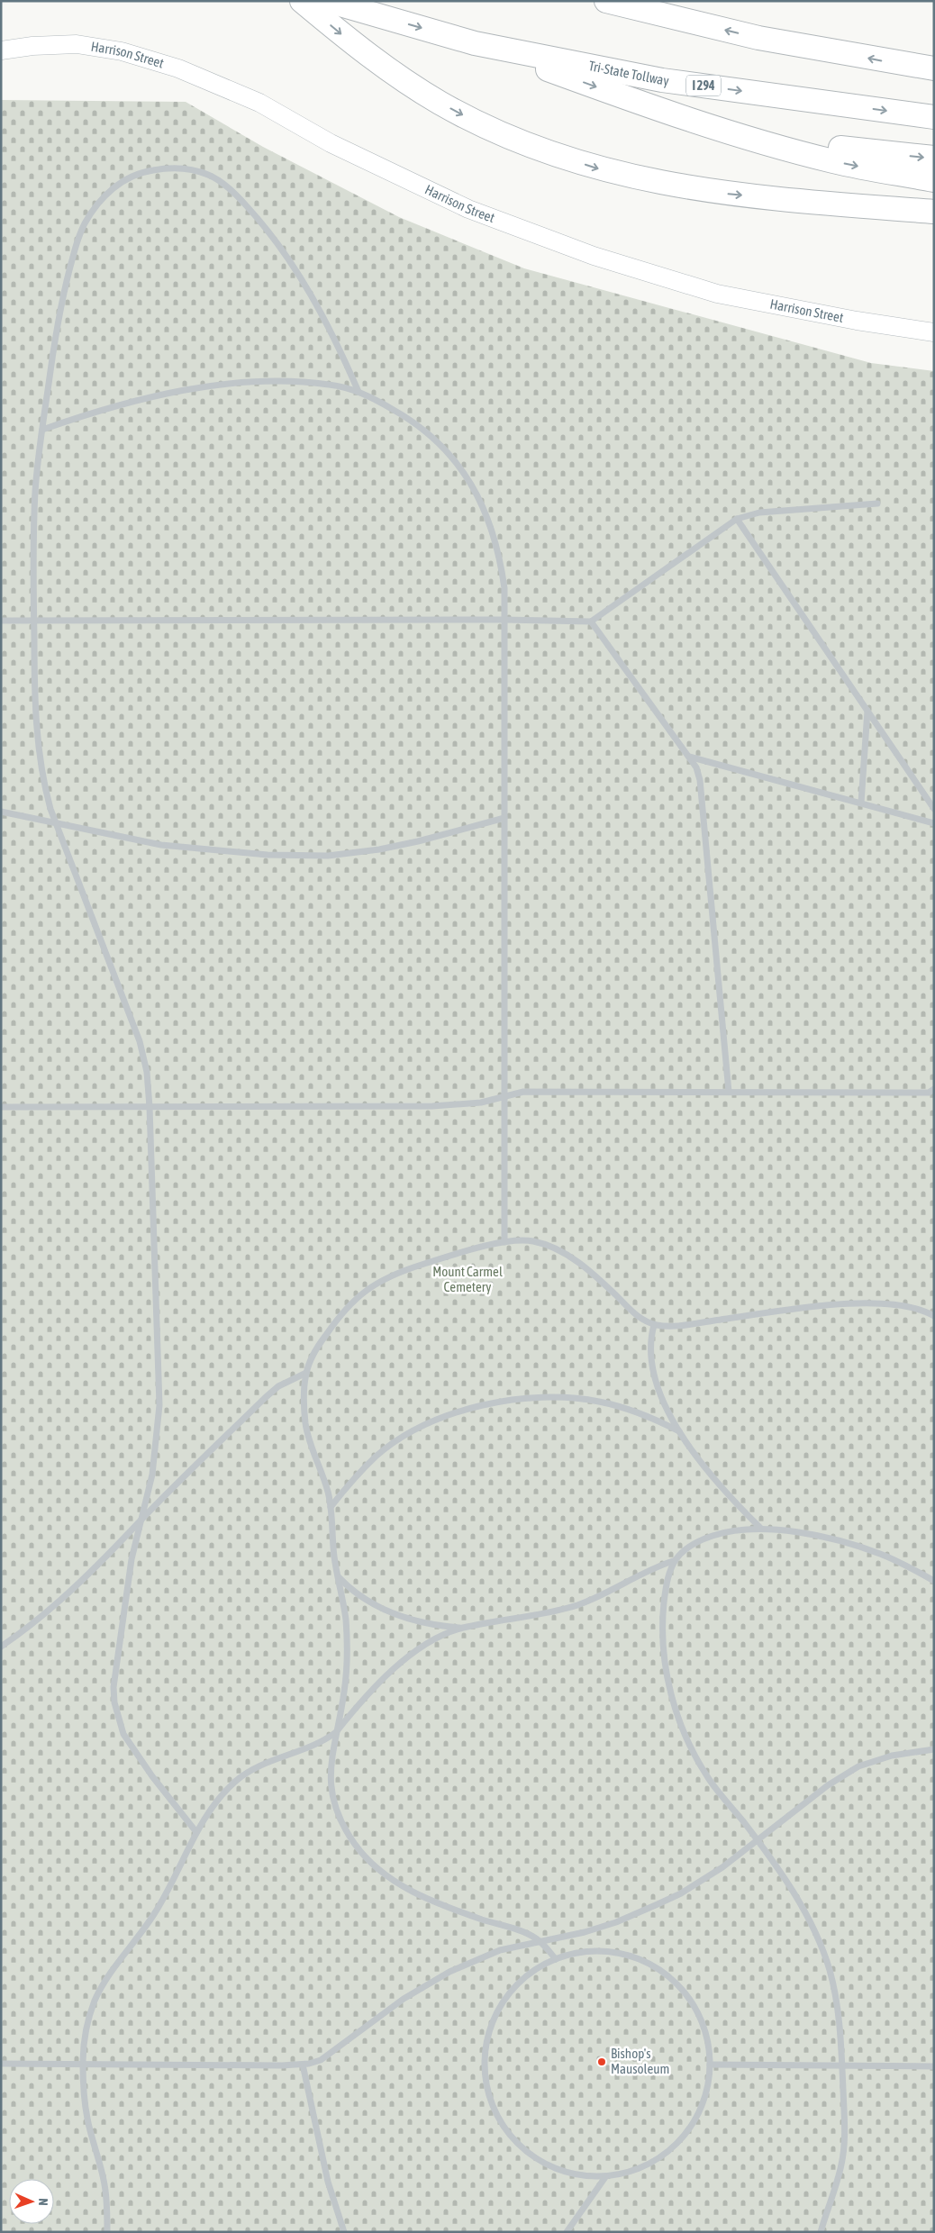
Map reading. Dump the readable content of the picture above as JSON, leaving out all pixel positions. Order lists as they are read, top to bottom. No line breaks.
{"streets":{"highway":["Tri-State Tollway","I 294"],"main road":["Harrison Street"]},"parks":["Mount Carmel Cemetery"],"places":["Bishop's Mausoleum"],"north":"right"}
